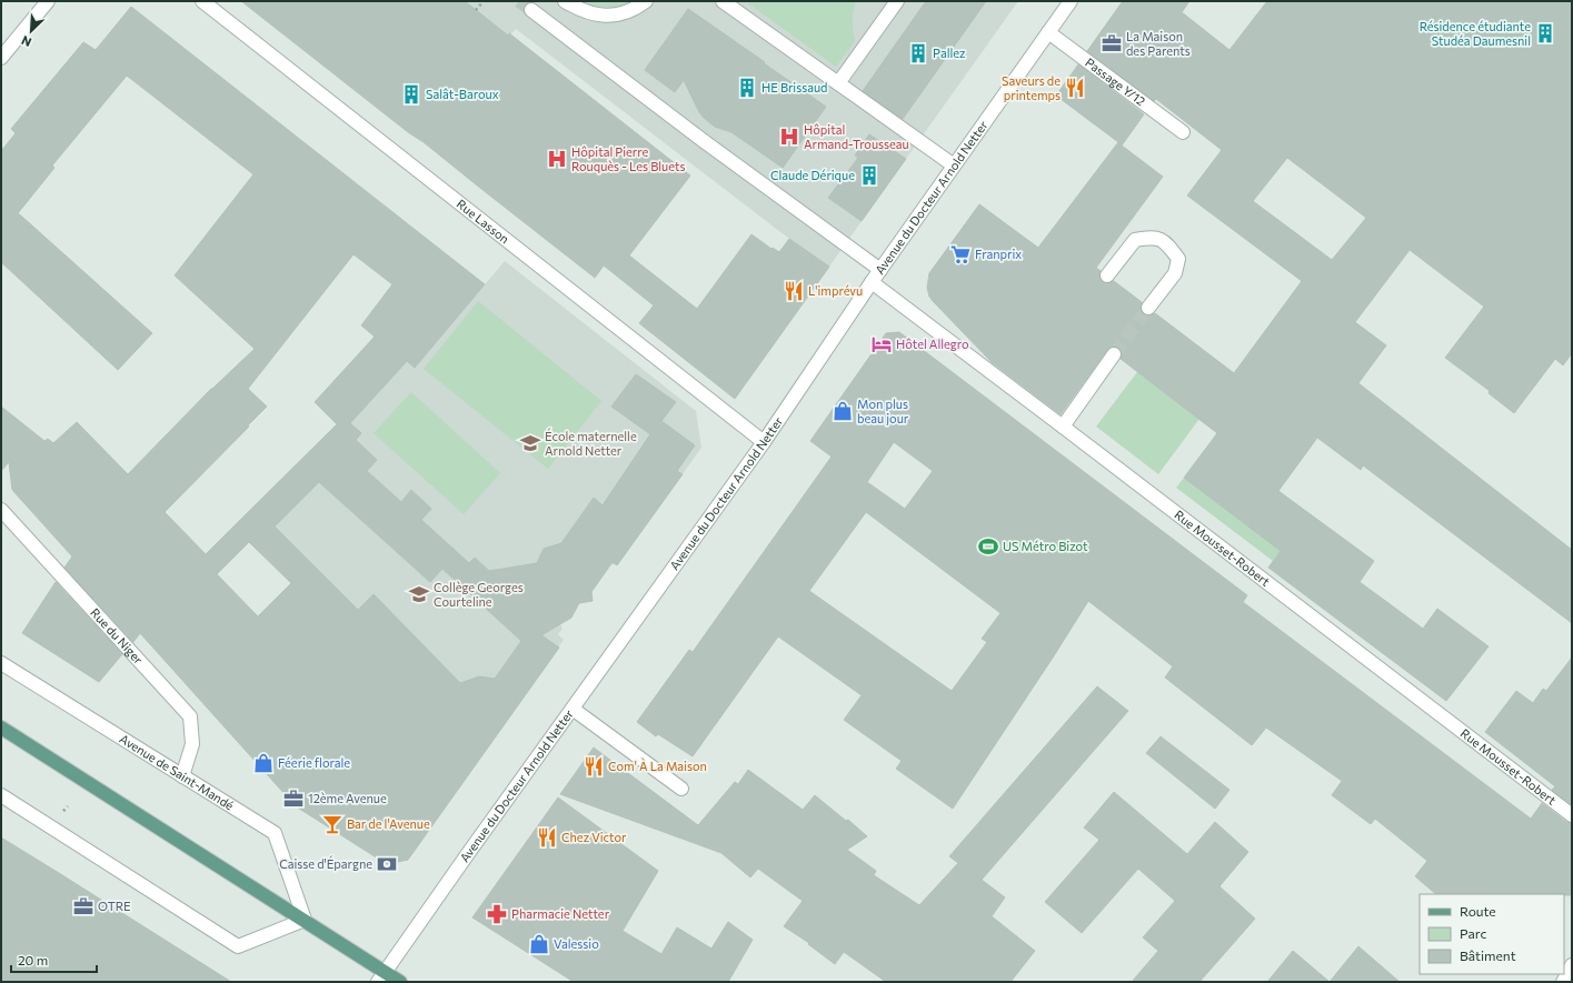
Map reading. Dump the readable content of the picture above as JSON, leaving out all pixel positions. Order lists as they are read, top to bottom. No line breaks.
{"streets":{"street":["Passage Y/12","Avenue du Docteur Arnold Netter","Rue Lasson","Rue Mousset-Robert","Rue du Niger","Avenue de Saint-Mandé"]},"crossings":[["Passage Y/12","Avenue du Docteur Arnold Netter"],["Avenue du Docteur Arnold Netter","Rue Lasson"],["Avenue du Docteur Arnold Netter","Rue Mousset-Robert"],["Rue du Niger","Avenue de Saint-Mandé"]],"places":{"building":["Résidence étudiante Studéa Daumesnil","Pallez","HE Brissaud","Salât-Baroux","Claude Dérique"],"office":["La Maison des Parents","12ème Avenue","OTRE"],"restaurant":["Saveurs de printemps","L'imprévu","Com' À La Maison","Chez Victor"],"hospital":["Hôpital Armand-Trousseau","Hôpital Pierre Rouquès - Les Bluets"],"supermarket":["Franprix"],"hotel":["Hôtel Allegro"],"shop":["Mon plus beau jour","Féerie florale","Valessio"],"school or university":["École maternelle Arnold Netter","Collège Georges Courteline"],"sports":["US Métro Bizot"],"bar":["Bar de l'Avenue"],"bank":["Caisse d'Épargne"],"pharmacy":["Pharmacie Netter"]},"legend":["Route","Parc","Bâtiment"],"scale_bar":"20 m","north":"bottom left"}
